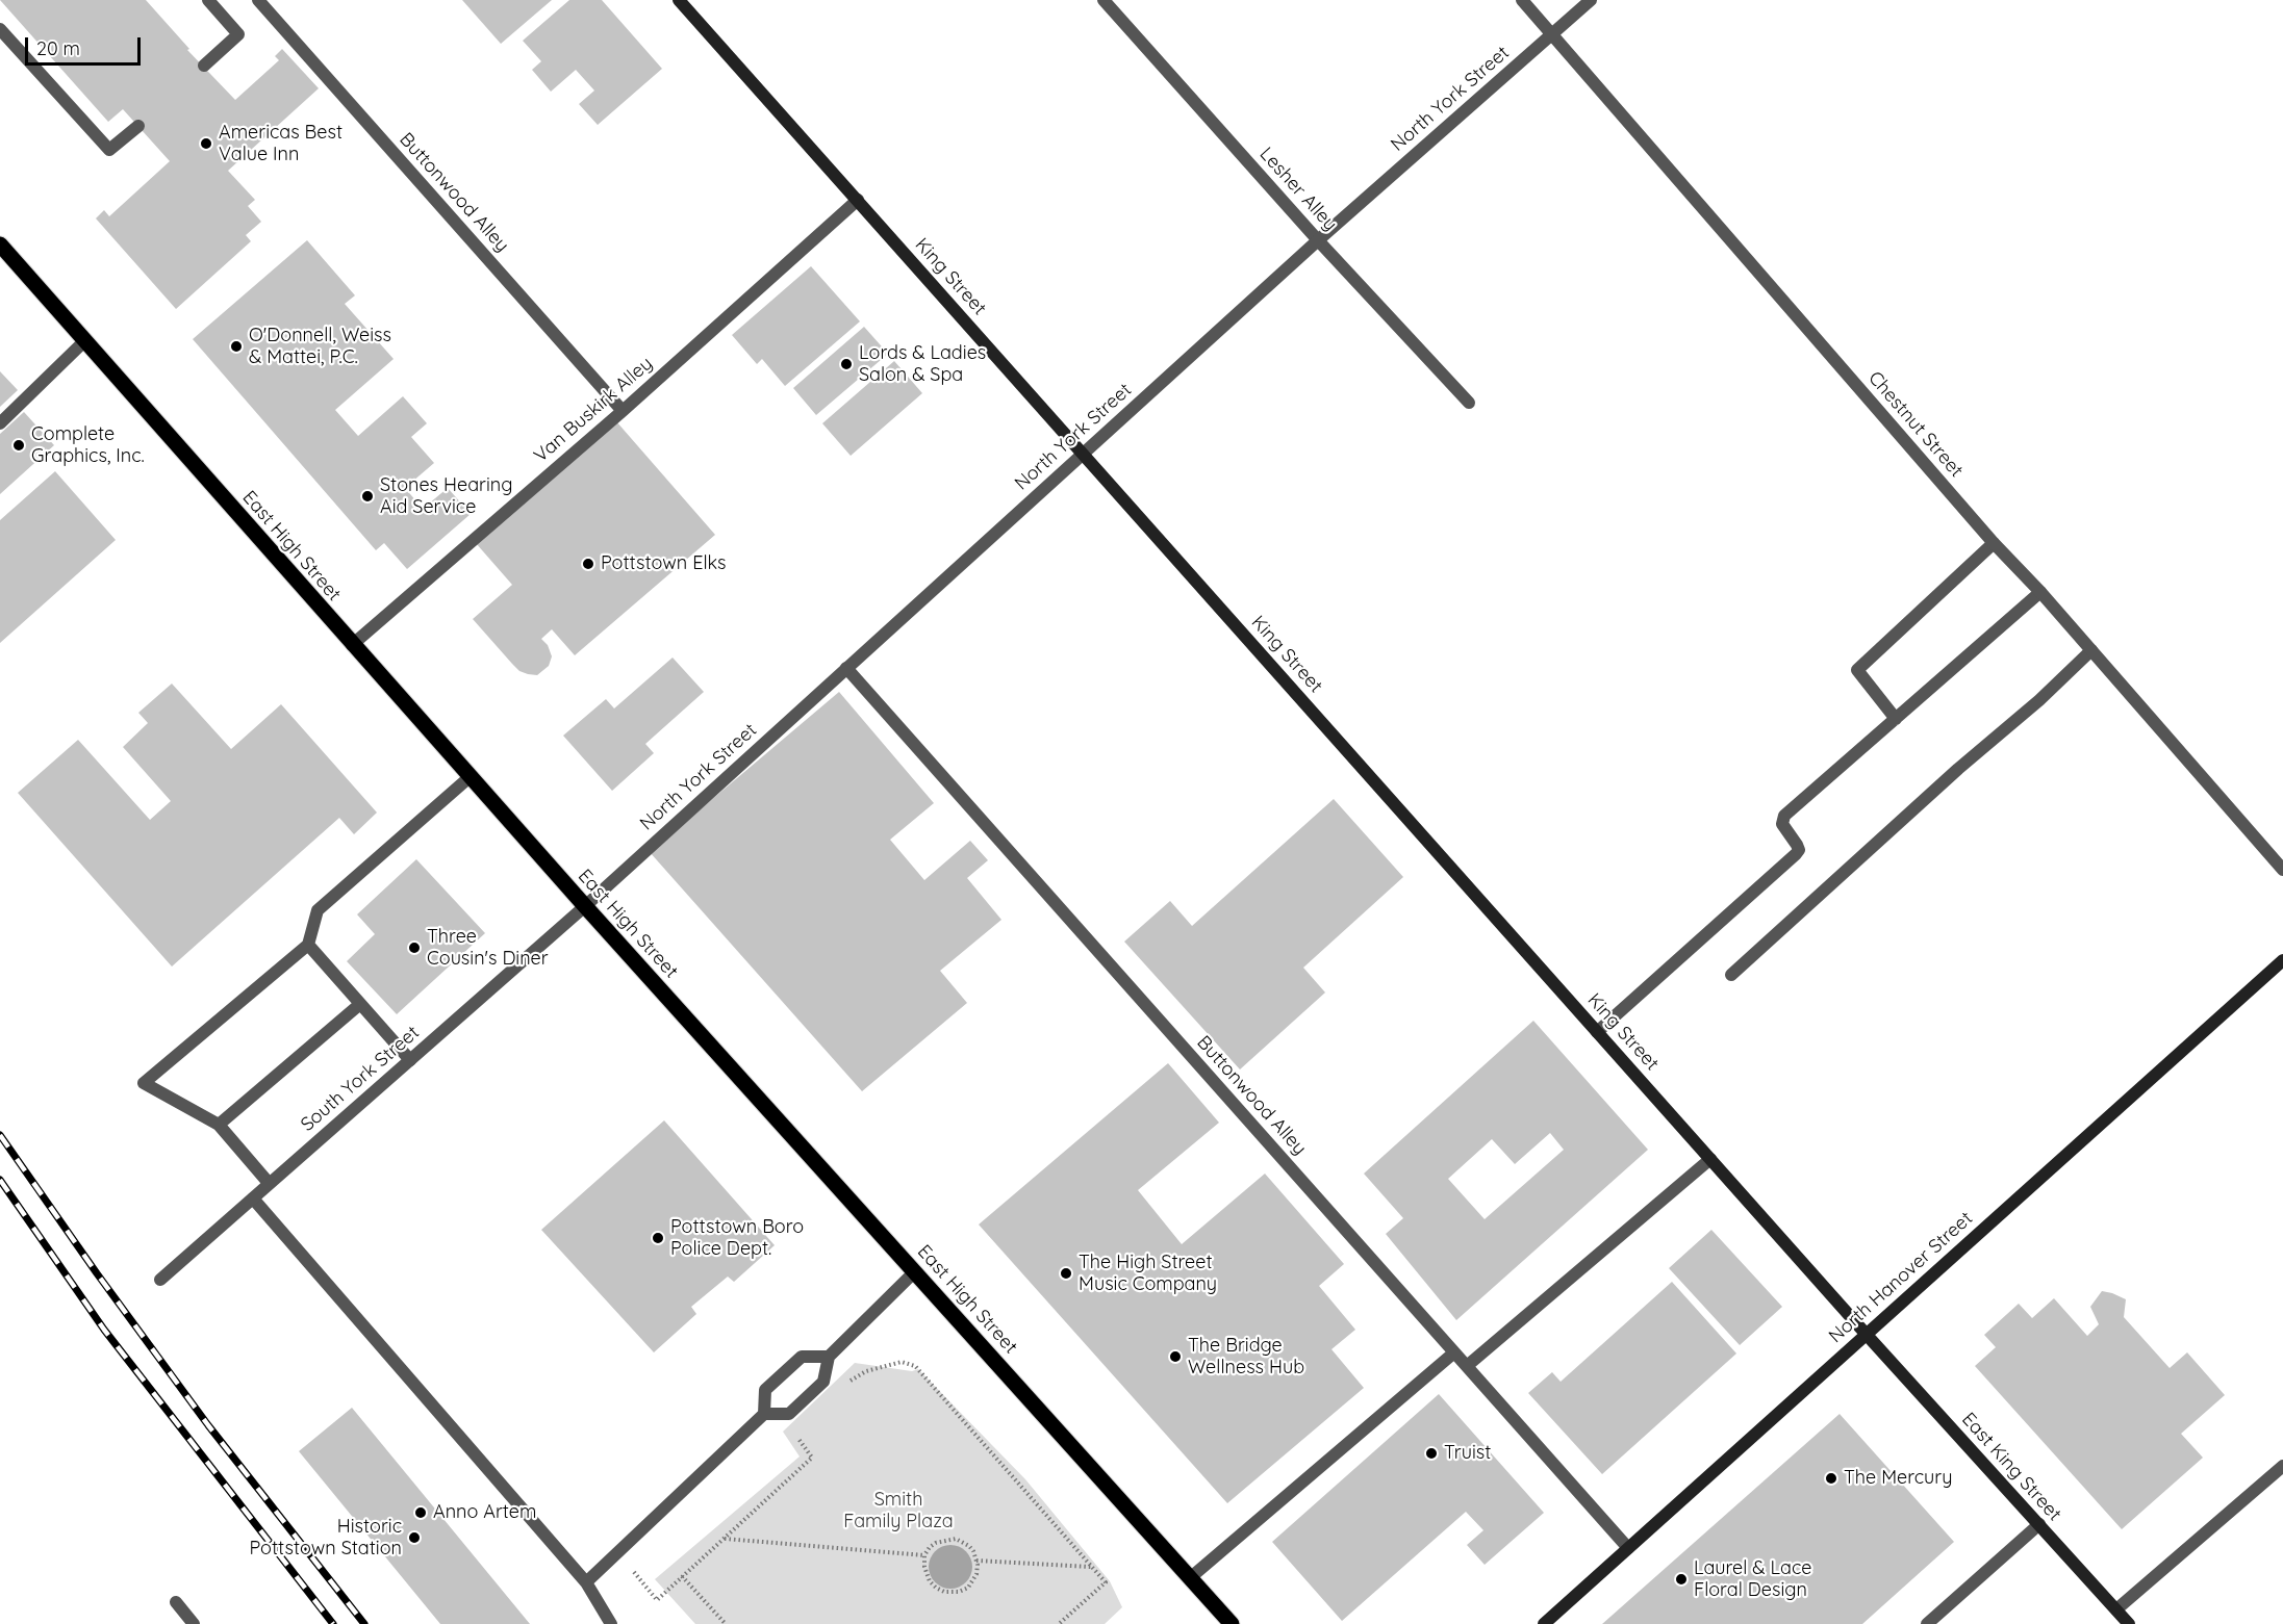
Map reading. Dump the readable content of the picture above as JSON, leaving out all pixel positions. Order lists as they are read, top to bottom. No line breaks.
{"streets":{"main road":["King Street","East High Street","North Hanover Street","East King Street"],"street":["North York Street","Lesher Alley","Buttonwood Alley","Van Buskirk Alley","Chestnut Street","South York Street"]},"crossings":[["North York Street","Lesher Alley"],["North York Street","Buttonwood Alley"],["North York Street","King Street"],["North York Street","Chestnut Street"],["North York Street","East High Street"],["North York Street","South York Street"],["Buttonwood Alley","Van Buskirk Alley"],["Buttonwood Alley","North Hanover Street"],["King Street","Van Buskirk Alley"],["King Street","North Hanover Street"],["King Street","East King Street"],["Van Buskirk Alley","East High Street"],["East High Street","South York Street"],["North Hanover Street","East King Street"]],"parks":["Smith Family Plaza"],"places":["Americas Best Value Inn","O'Donnell, Weiss & Mattei, P.C.","Lords & Ladies Salon & Spa","Complete Graphics, Inc.","Stones Hearing Aid Service","Pottstown Elks","Three Cousin's Diner","Pottstown Boro Police Dept.","The High Street Music Company","The Bridge Wellness Hub","Truist","The Mercury","Anno Artem","Historic Pottstown Station","Laurel & Lace Floral Design"],"scale_bar":"20 m"}
